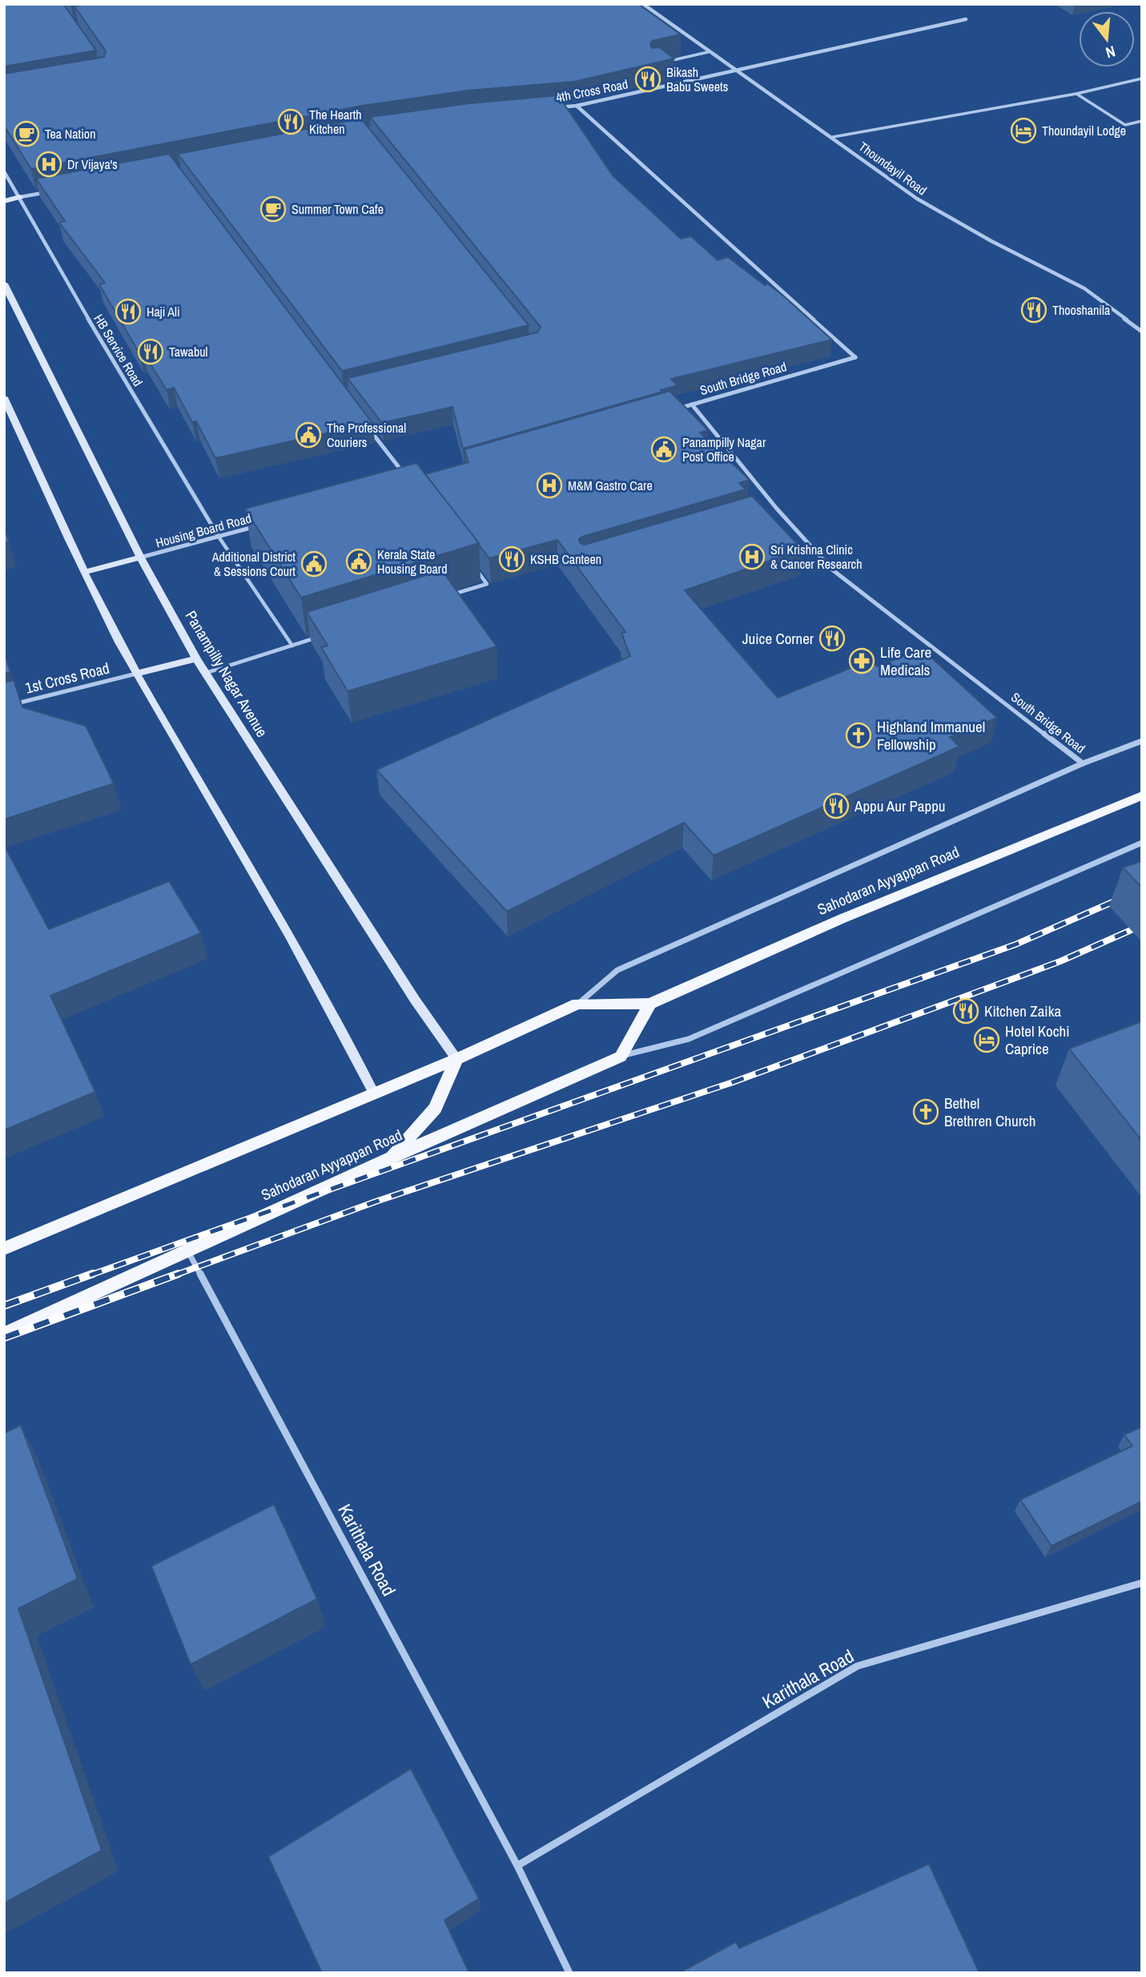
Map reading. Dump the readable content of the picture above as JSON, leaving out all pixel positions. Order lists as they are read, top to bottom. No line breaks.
{"streets":{"main road":["Sahodaran Ayyappan Road"],"street":["4th Cross Road","Thoundayil Road","HB Service Road","South Bridge Road","Housing Board Road","Panampilly Nagar Avenue","1st Cross Road","Karithala Road"]},"crossings":[["4th Cross Road","Thoundayil Road"],["4th Cross Road","South Bridge Road"],["HB Service Road","Housing Board Road"],["Housing Board Road","Panampilly Nagar Avenue"],["Panampilly Nagar Avenue","Sahodaran Ayyappan Road"],["Sahodaran Ayyappan Road","Karithala Road"]],"places":{"restaurant":["Bikash Babu Sweets","The Hearth Kitchen","Thooshanila","Haji Ali","Tawabul","KSHB Canteen","Juice Corner","Appu Aur Pappu","Kitchen Zaika"],"hotel":["Thoundayil Lodge","Hotel Kochi Caprice"],"cafe":["Tea Nation","Summer Town Cafe"],"hospital":["Dr Vijaya's","M&M Gastro Care","Sri Krishna Clinic & Cancer Research"],"public building":["The Professional Couriers","Panampilly Nagar Post Office","Kerala State Housing Board","Additional District & Sessions Court"],"pharmacy":["Life Care Medicals"],"church":["Highland Immanuel Fellowship","Bethel Brethren Church"]},"north":"bottom"}
